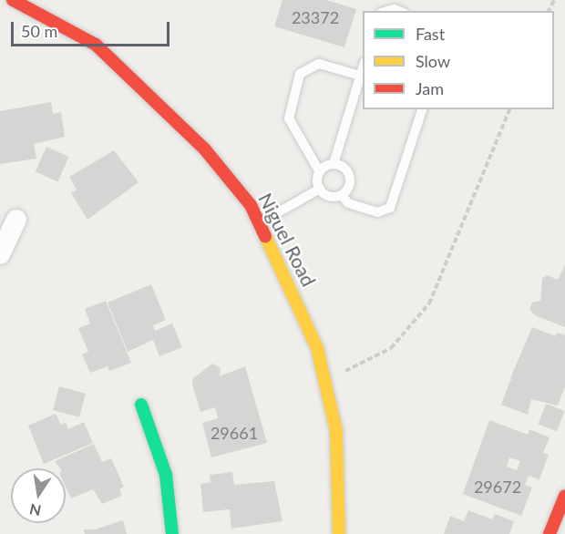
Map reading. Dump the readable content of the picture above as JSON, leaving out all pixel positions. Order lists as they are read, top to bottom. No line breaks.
{"streets":{"main road":["Niguel Road"]},"house_numbers":["23372","29661","29672"],"legend":["Fast","Slow","Jam"],"scale_bar":"50 m","north":"bottom"}
